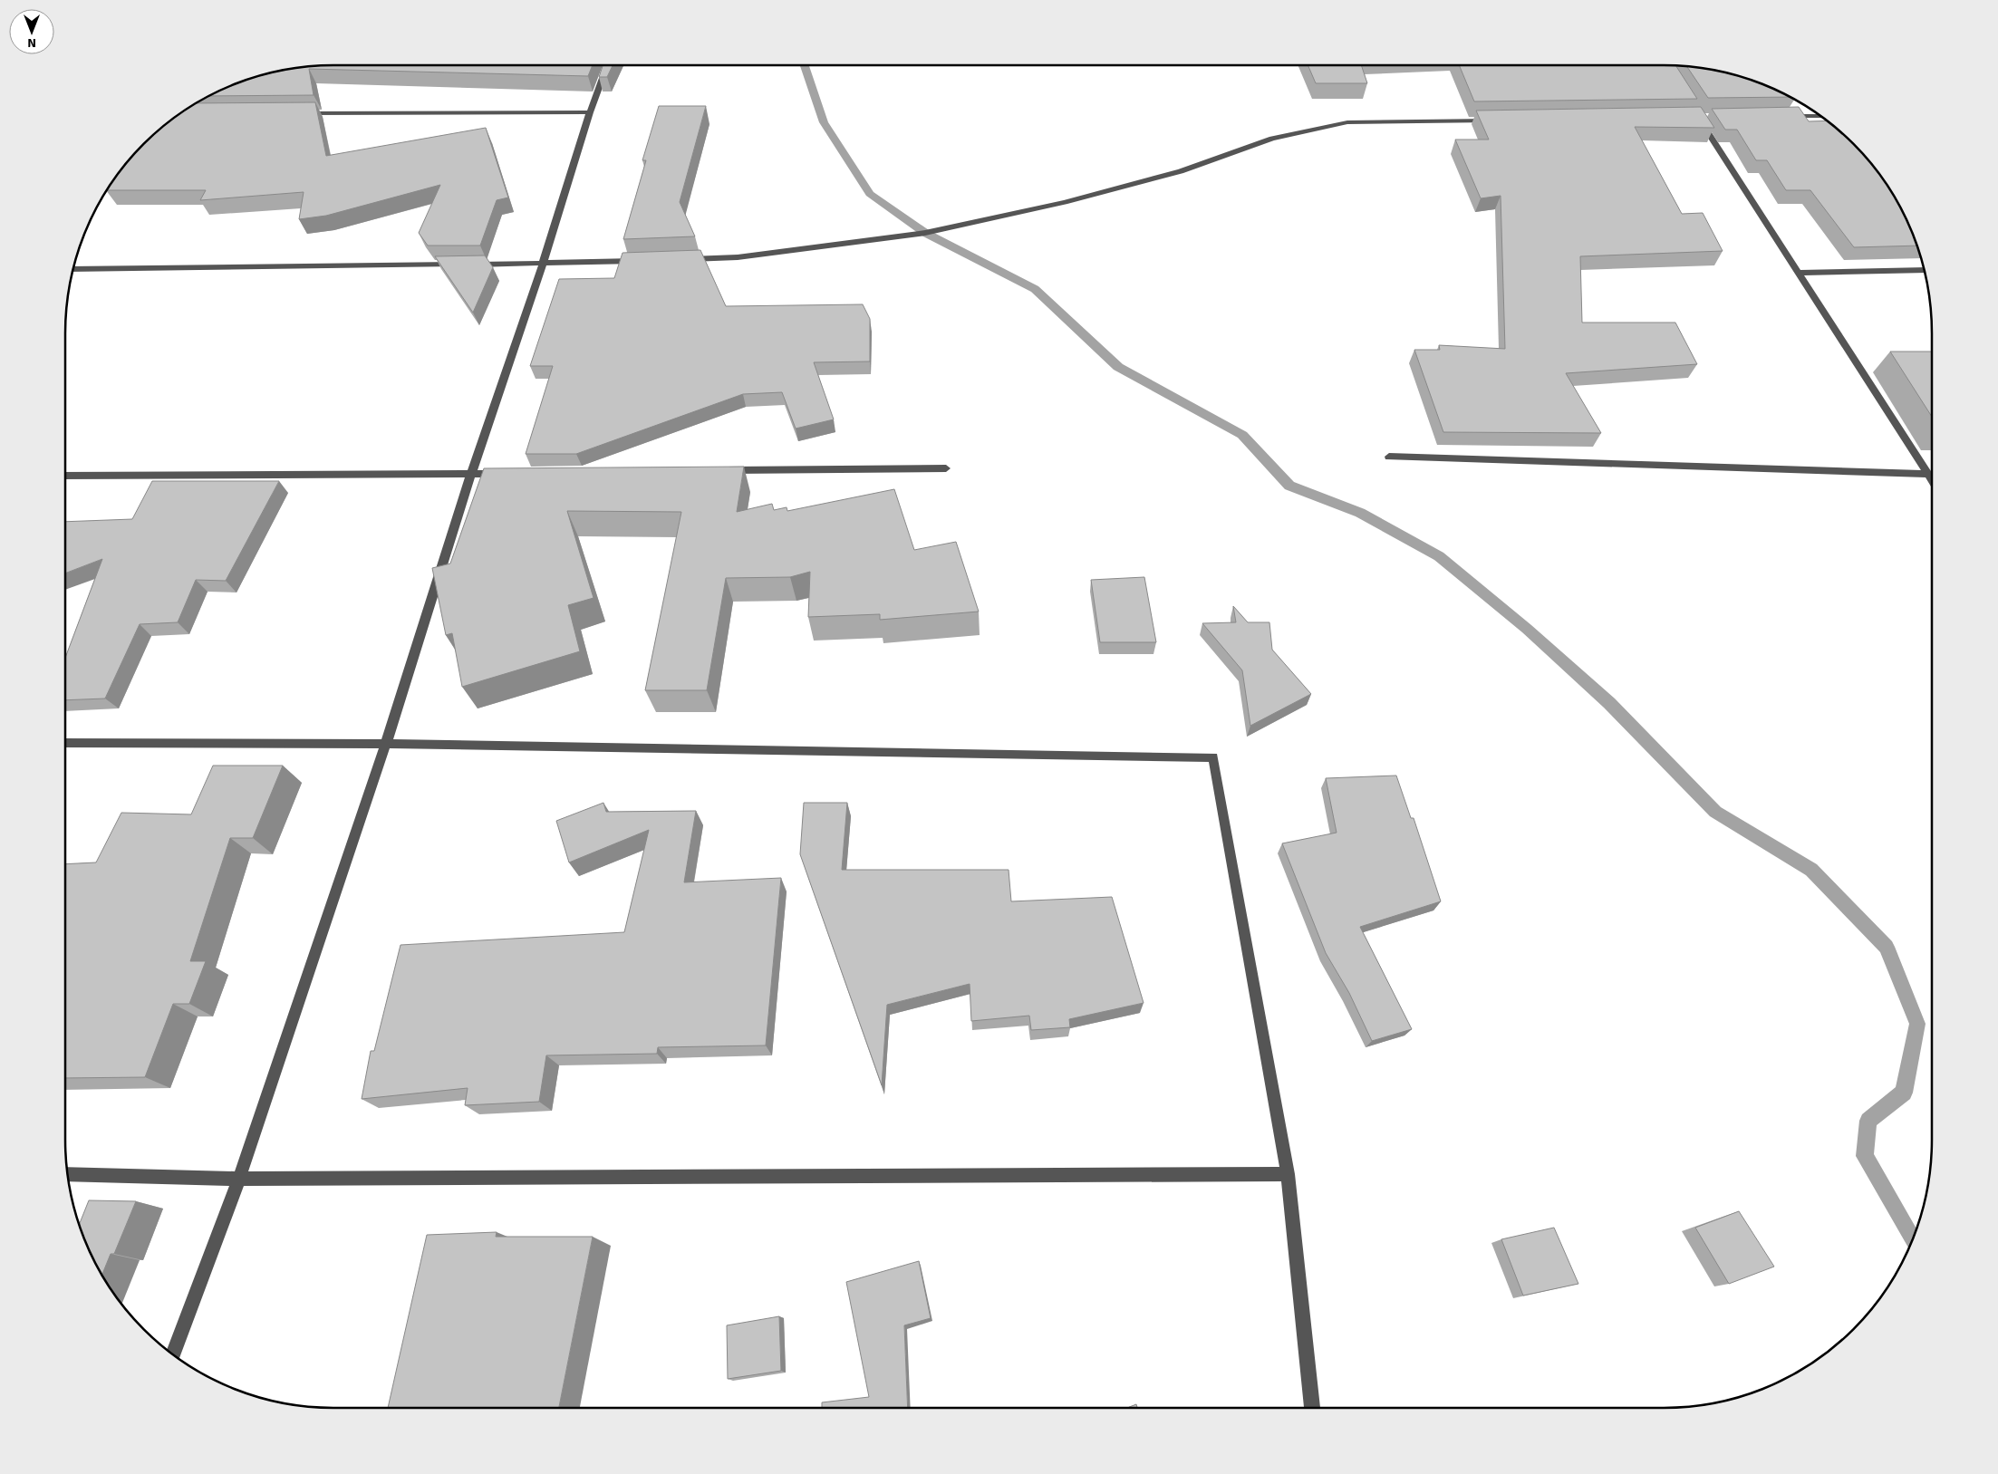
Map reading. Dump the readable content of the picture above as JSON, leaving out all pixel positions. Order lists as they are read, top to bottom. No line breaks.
{"north":"bottom"}
